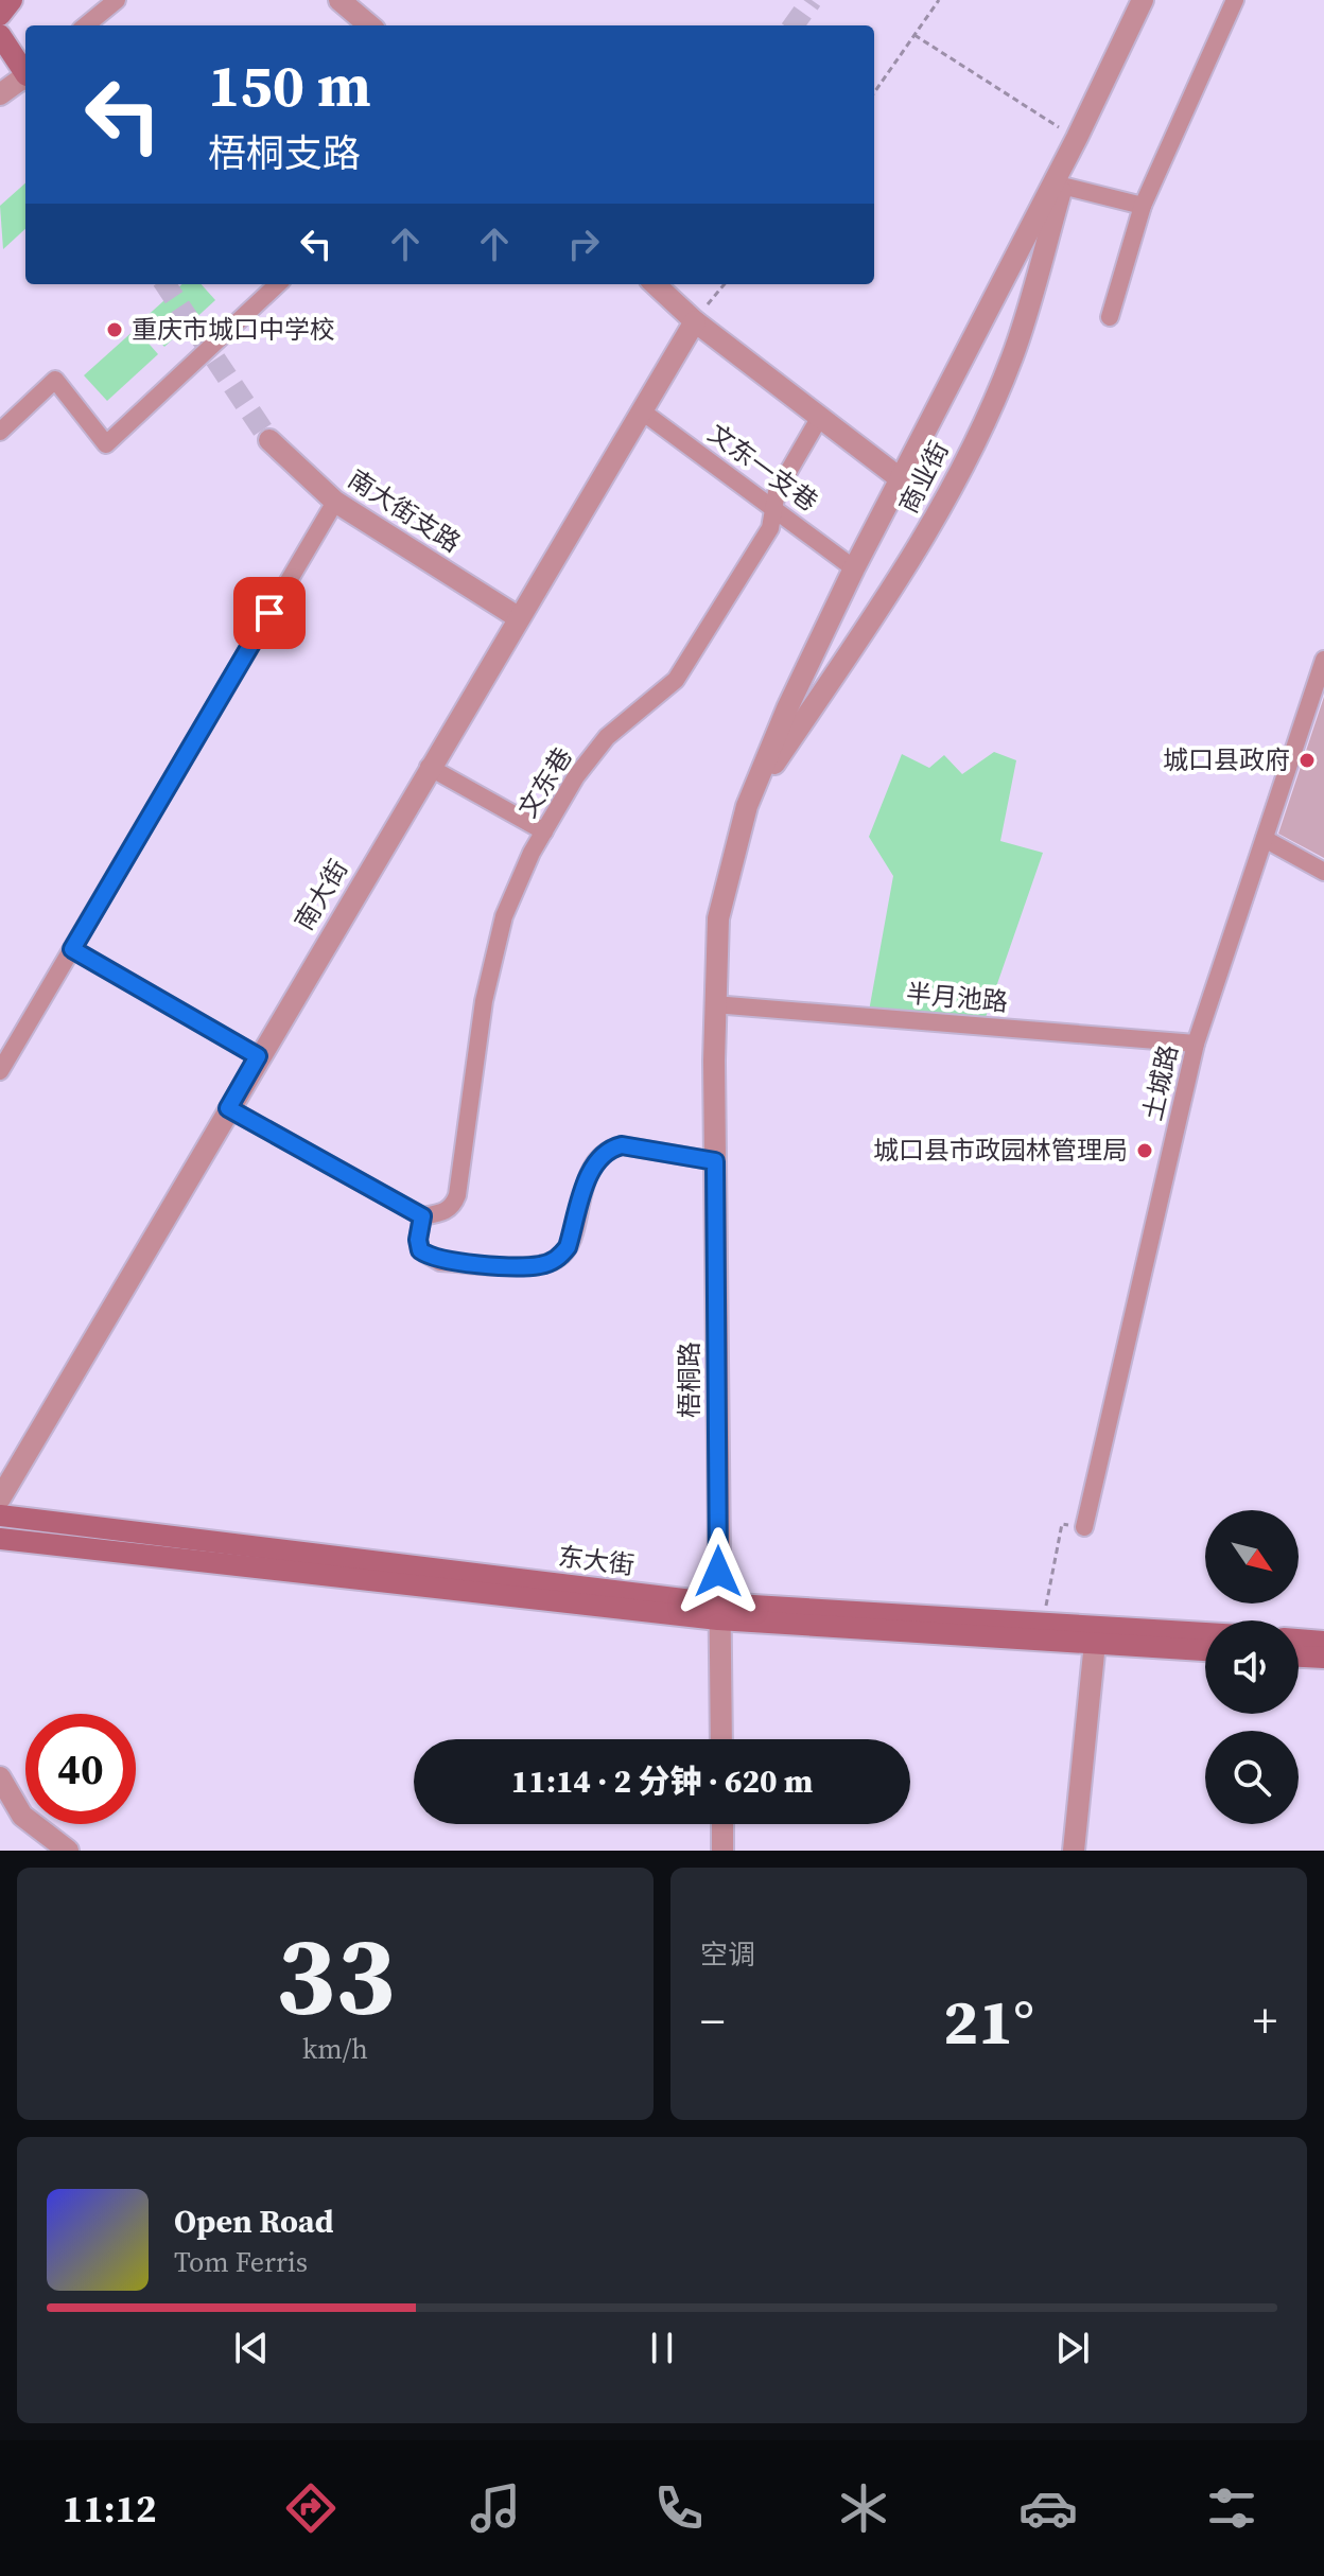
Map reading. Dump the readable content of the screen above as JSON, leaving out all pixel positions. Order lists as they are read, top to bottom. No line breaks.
{"streets":{"main road":["东大街"],"street":["文东一支巷","商业街","南大街支路","文东巷","南大街","半月池路","土城路","梧桐路"]},"crossings":[["文东一支巷","商业街"],["文东一支巷","文东巷"],["文东一支巷","南大街"],["商业街","半月池路"],["商业街","梧桐路"],["南大街支路","南大街"],["半月池路","土城路"],["半月池路","梧桐路"],["梧桐路","东大街"]],"places":["重庆市城口中学校","城口县政府","城口县市政园林管理局"],"north":"bottom right","page":{"turn":["150 m","梧桐支路"],"limit":"40","trip":"11:14 · 2 分钟 · 620 m","tile":[["33","km/h"],"空调"],"heat":["−","21°","+"],"song":["Open Road","Tom Ferris"],"tabs":"11:12"}}
